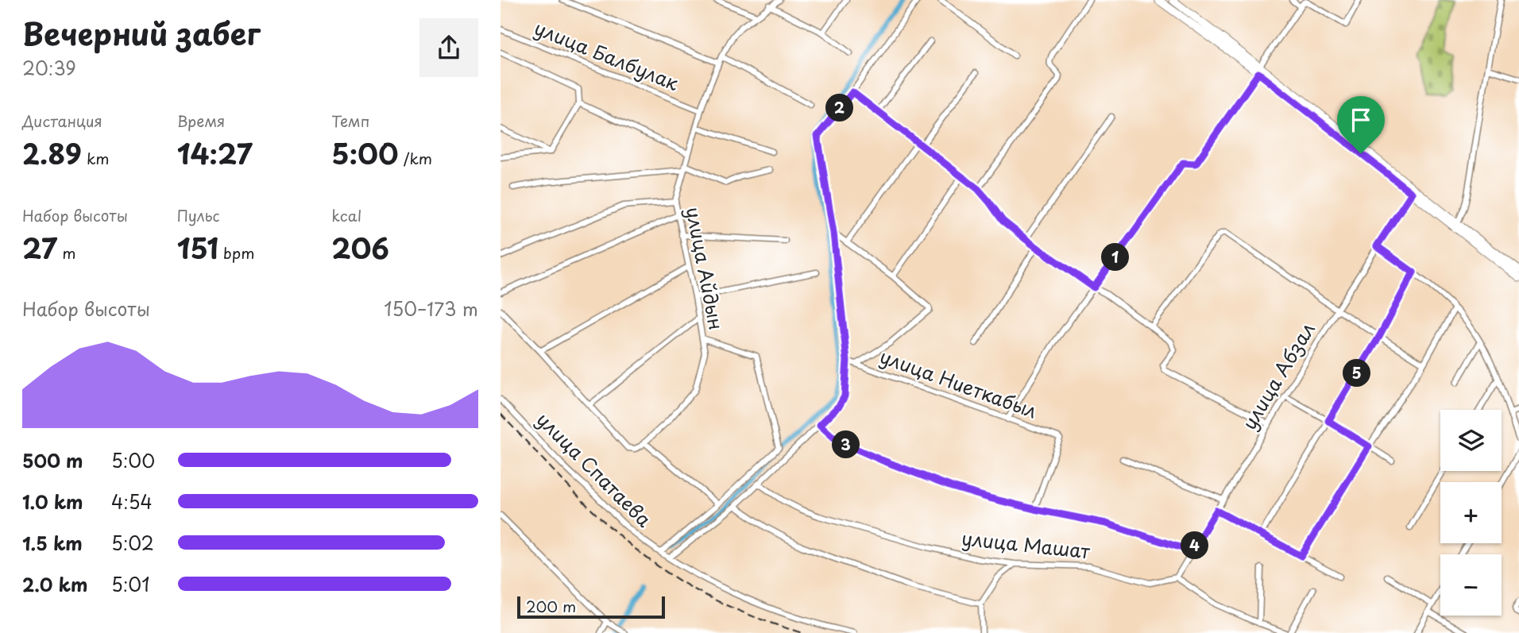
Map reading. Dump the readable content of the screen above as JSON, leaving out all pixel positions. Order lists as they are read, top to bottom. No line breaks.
{"streets":{"street":["улица Балбулак","улица Айдын","улица Абзал","улица Ниеткабыл","улица Спатаева","улица Машат"]},"crossings":[["улица Балбулак","улица Айдын"],["улица Айдын","улица Спатаева"],["улица Абзал","улица Машат"]],"scale_bar":"200 m","page":{"heading":["Вечерний забег","20:39"],"pins":["2","1","5","3","4"],"stats":[["Дистанция","2.89 km"],["Время","14:27"],["Темп","5:00 /km"],["Набор высоты","27 m"],["Пульс","151 bpm"],["kcal","206"]],"chart":["Набор высоты","150–173 m"],"map_buttons":["+","−"],"list":[{"name":"500 m","note":"5:00"},{"name":"1.0 km","note":"4:54"},{"name":"1.5 km","note":"5:02"},{"name":"2.0 km","note":"5:01"}],"scale":"200 m"}}
